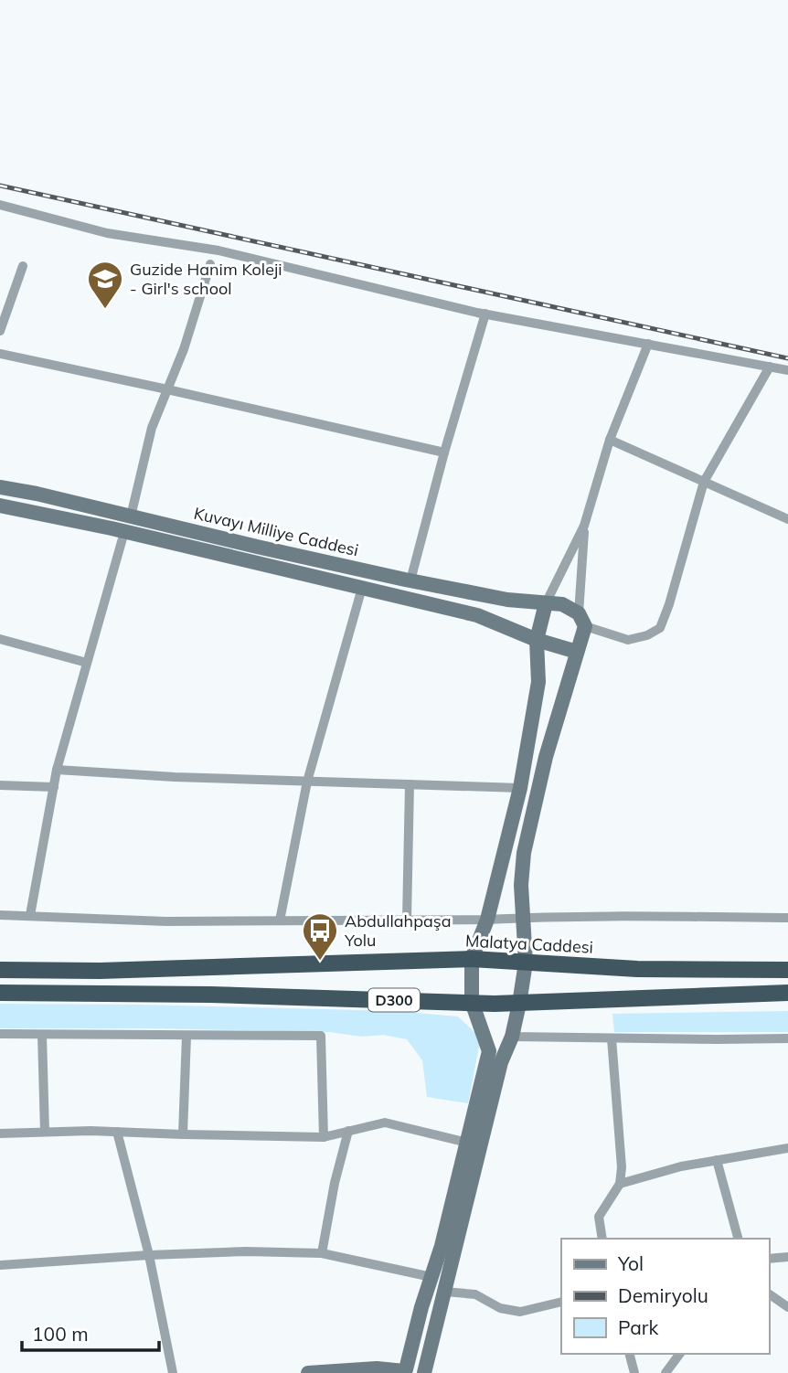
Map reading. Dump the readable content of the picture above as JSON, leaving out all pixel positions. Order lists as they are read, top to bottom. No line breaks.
{"streets":{"highway":["Malatya Caddesi","D300"],"main road":["Kuvayı Milliye Caddesi"]},"places":{"school or university":["Guzide Hanim Koleji - Girl's school"],"bus stop":["Abdullahpaşa Yolu"]},"legend":["Yol","Demiryolu","Park"],"scale_bar":"100 m"}
